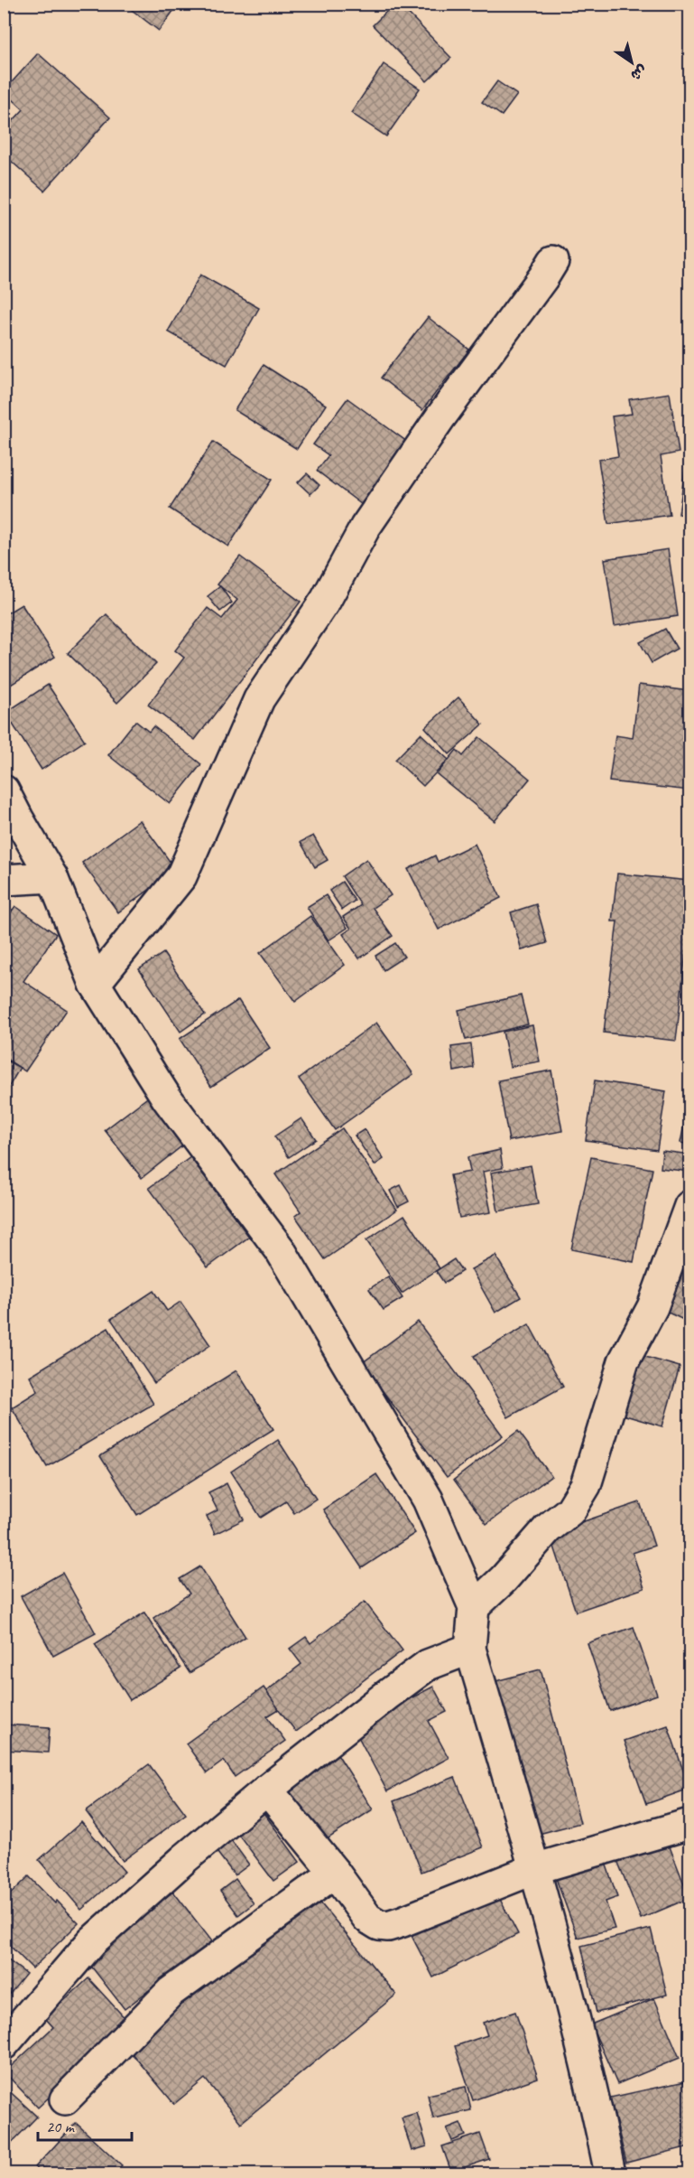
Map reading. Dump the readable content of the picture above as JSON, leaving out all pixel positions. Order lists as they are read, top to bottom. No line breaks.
{"scale_bar":"20 m","north":"bottom right"}
